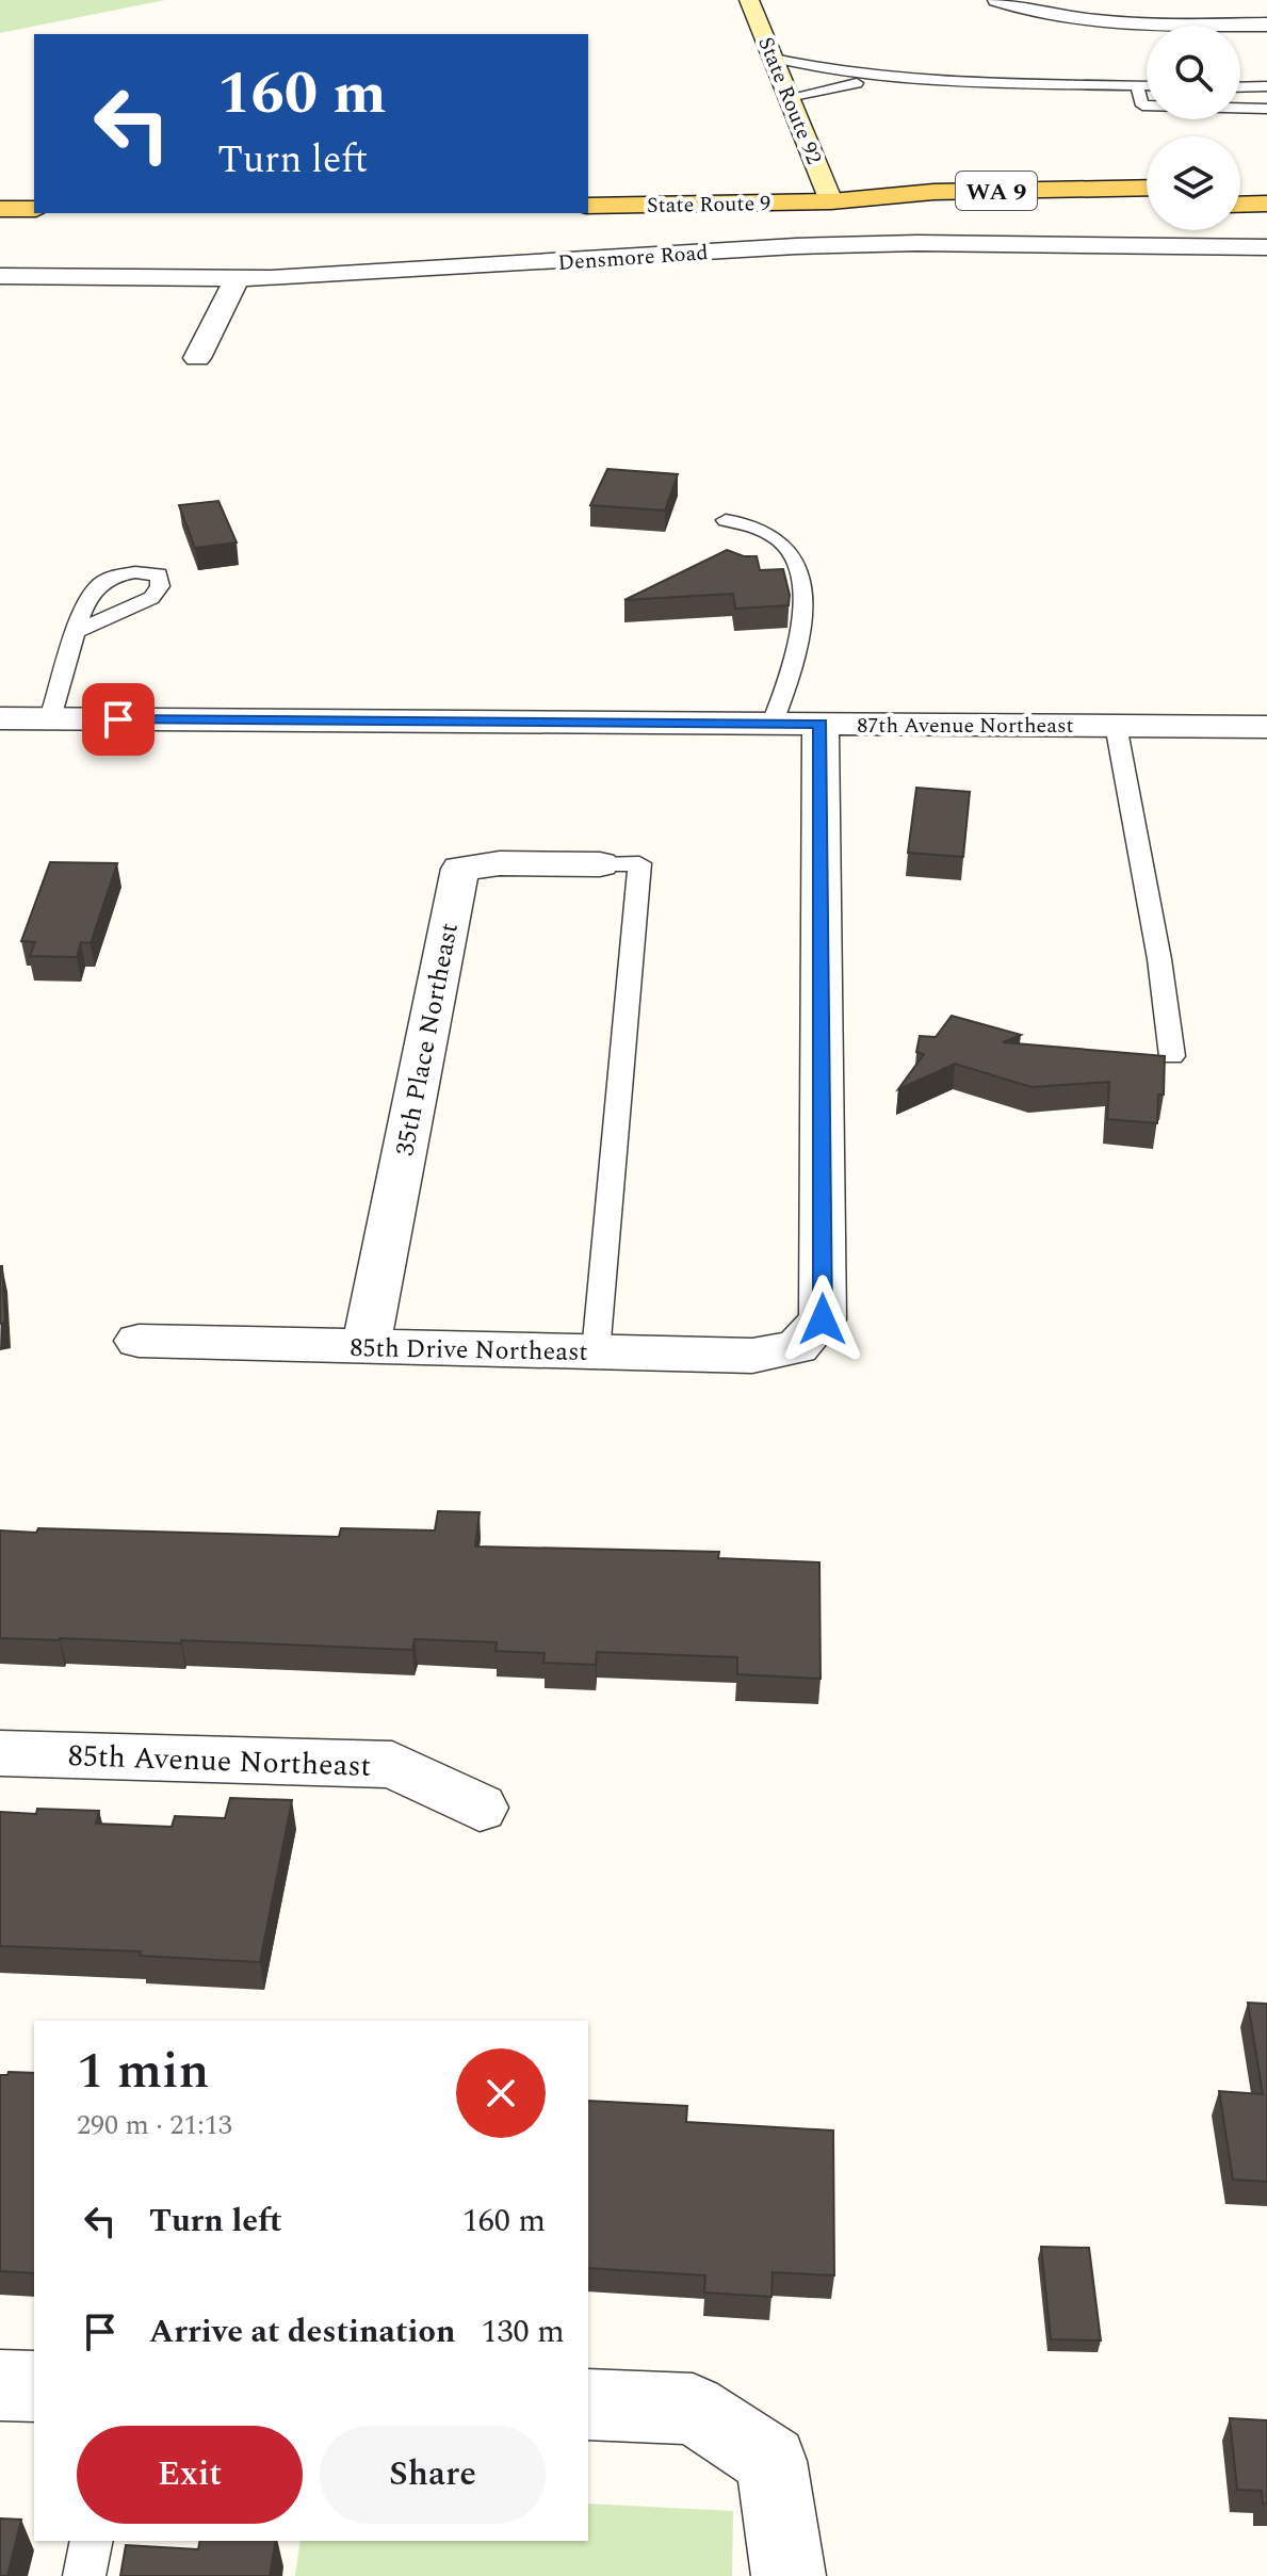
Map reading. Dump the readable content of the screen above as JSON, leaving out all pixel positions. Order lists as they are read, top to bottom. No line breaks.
{"streets":{"main road":["State Route 92","WA 9","State Route 9"],"street":["Densmore Road","87th Avenue Northeast","35th Place Northeast","85th Drive Northeast","85th Avenue Northeast"]},"crossings":[["State Route 92","State Route 9"],["87th Avenue Northeast","85th Drive Northeast"],["35th Place Northeast","85th Drive Northeast"]],"page":{"turn":["160 m","Turn left"],"heading":["1 min","290 m · 21:13"],"list":[{"name":"Turn left","value":"160 m"},{"name":"Arrive at destination","value":"130 m"}],"buttons":["Exit","Share"]}}
